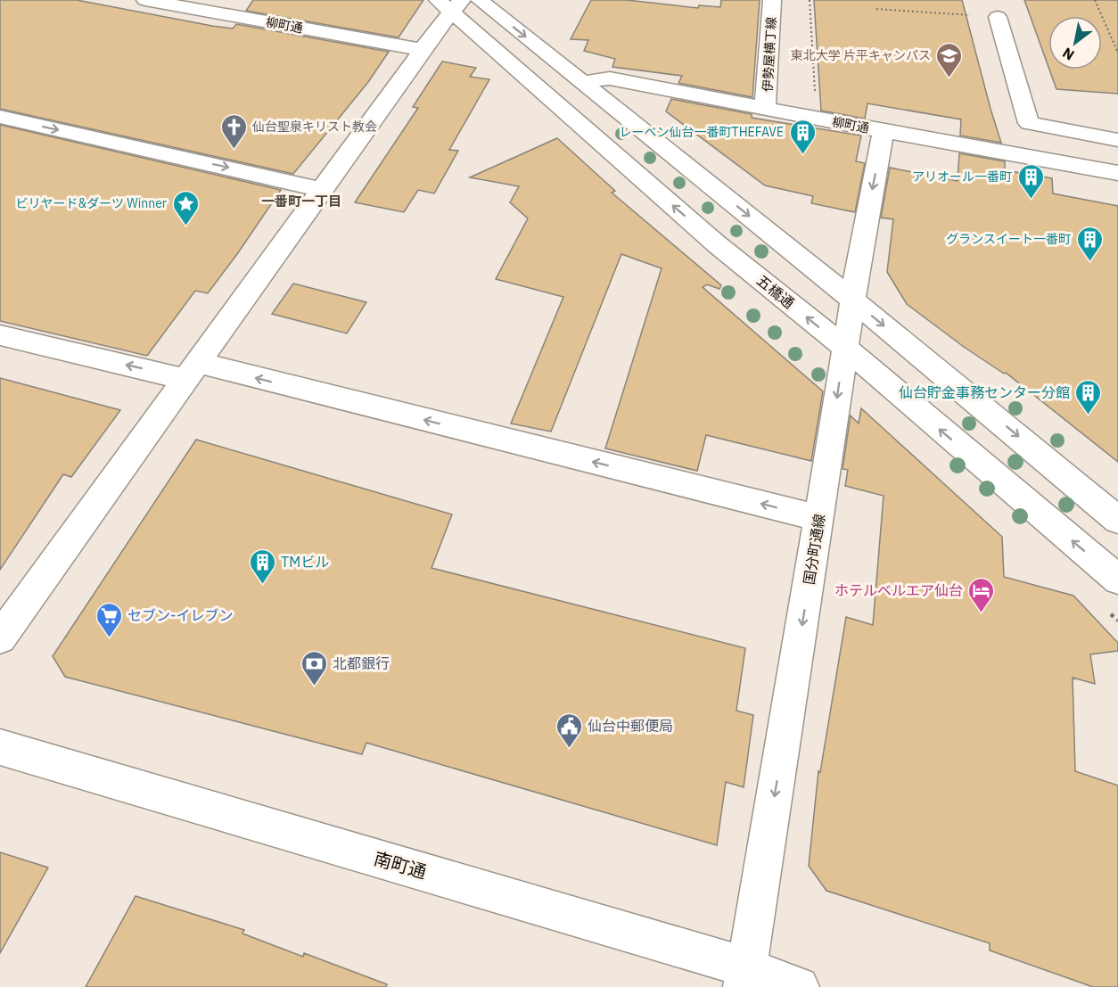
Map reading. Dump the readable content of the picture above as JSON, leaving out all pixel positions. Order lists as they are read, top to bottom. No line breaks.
{"streets":{"street":["柳町通","伊勢屋横丁線","五橋通","国分町通線","南町通"]},"crossings":[["柳町通","伊勢屋横丁線"],["柳町通","国分町通線"],["五橋通","国分町通線"],["国分町通線","南町通"]],"one_way":["国分町通線"],"districts":["一番町一丁目"],"places":{"school or university":["東北大学 片平キャンパス"],"church":["仙台聖泉キリスト教会"],"building":["レーベン仙台一番町THEFAVE","アリオール一番町","グランスイート一番町","仙台貯金事務センター分館","TMビル"],"place":["ビリヤード&ダーツ Winner"],"hotel":["ホテルベルエア仙台"],"supermarket":["セブン-イレブン"],"bank":["北都銀行"],"public building":["仙台中郵便局"]},"north":"bottom left"}
